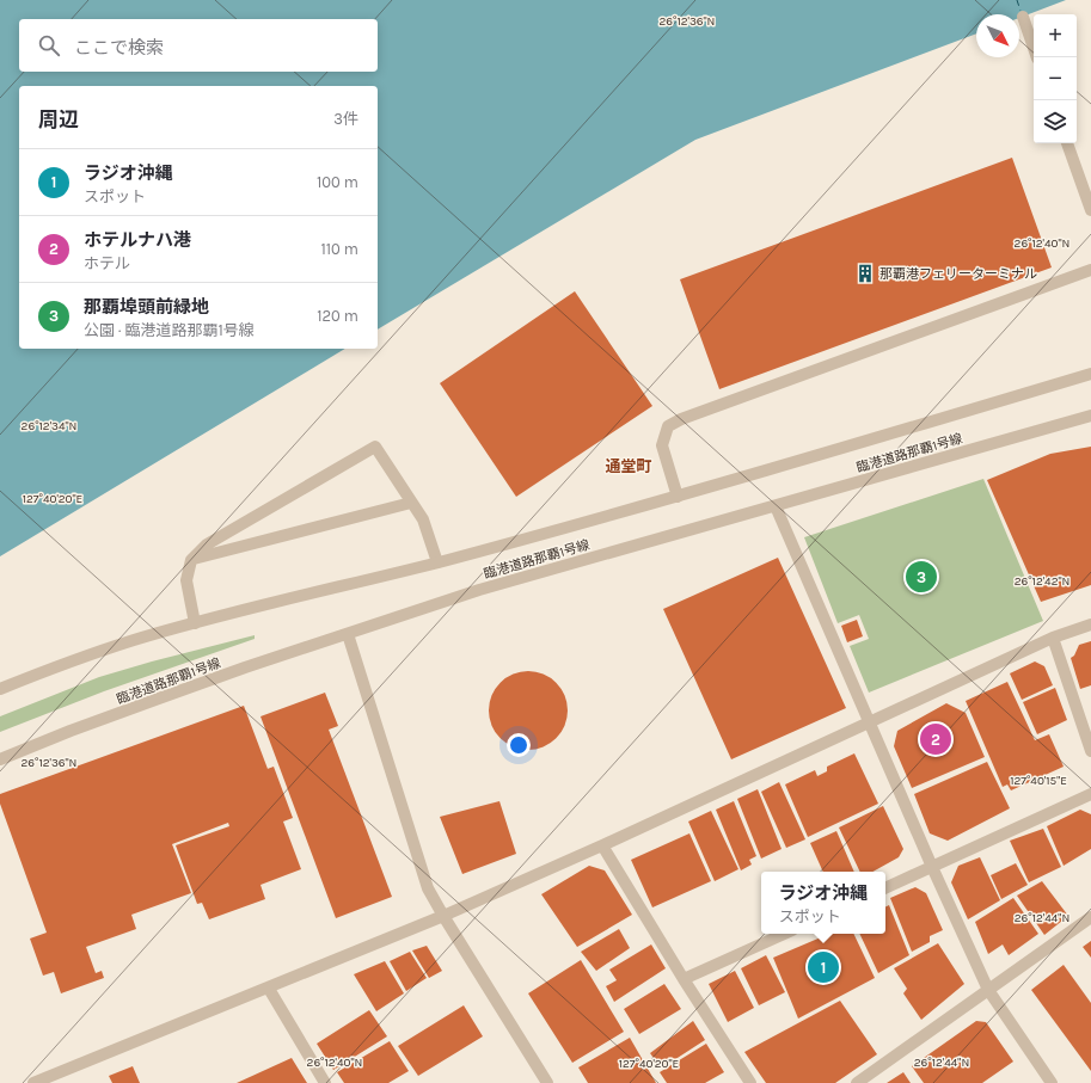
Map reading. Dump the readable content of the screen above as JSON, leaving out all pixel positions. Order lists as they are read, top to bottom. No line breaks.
{"streets":{"street":["臨港道路那覇1号線"]},"districts":["通堂町"],"places":{"building":["那覇港フェリーターミナル"]},"north":"bottom right","page":{"map_buttons":["+","−"],"search":"ここで検索","heading":["周辺","3件"],"list":[{"mark":"1","name":"ラジオ沖縄","note":"スポット","value":"100 m"},{"mark":"2","name":"ホテルナハ港","note":"ホテル","value":"110 m"},{"mark":"3","name":"那覇埠頭前緑地","note":"公園 · 臨港道路那覇1号線","value":"120 m"}],"pins":["3","2","1"],"popup":["ラジオ沖縄","スポット"]},"coordinates":["26°12'36\"N","26°12'40\"N","26°12'34\"N","127°40'20\"E","26°12'42\"N","127°40'15\"E","26°12'44\"N"]}
